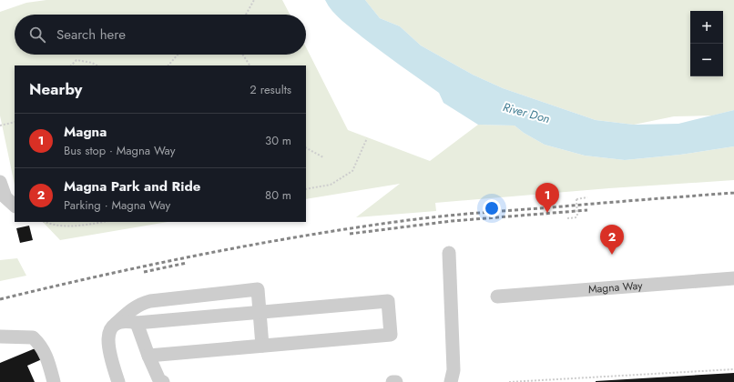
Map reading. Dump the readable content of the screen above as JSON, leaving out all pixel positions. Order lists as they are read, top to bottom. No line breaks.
{"streets":{"street":["Magna Way"]},"water":["River Don"],"page":{"map_buttons":["+","−"],"search":"Search here","heading":["Nearby","2 results"],"list":[{"mark":"1","name":"Magna","note":"Bus stop · Magna Way","value":"30 m"},{"mark":"2","name":"Magna Park and Ride","note":"Parking · Magna Way","value":"80 m"}],"pins":["1","2"]}}
